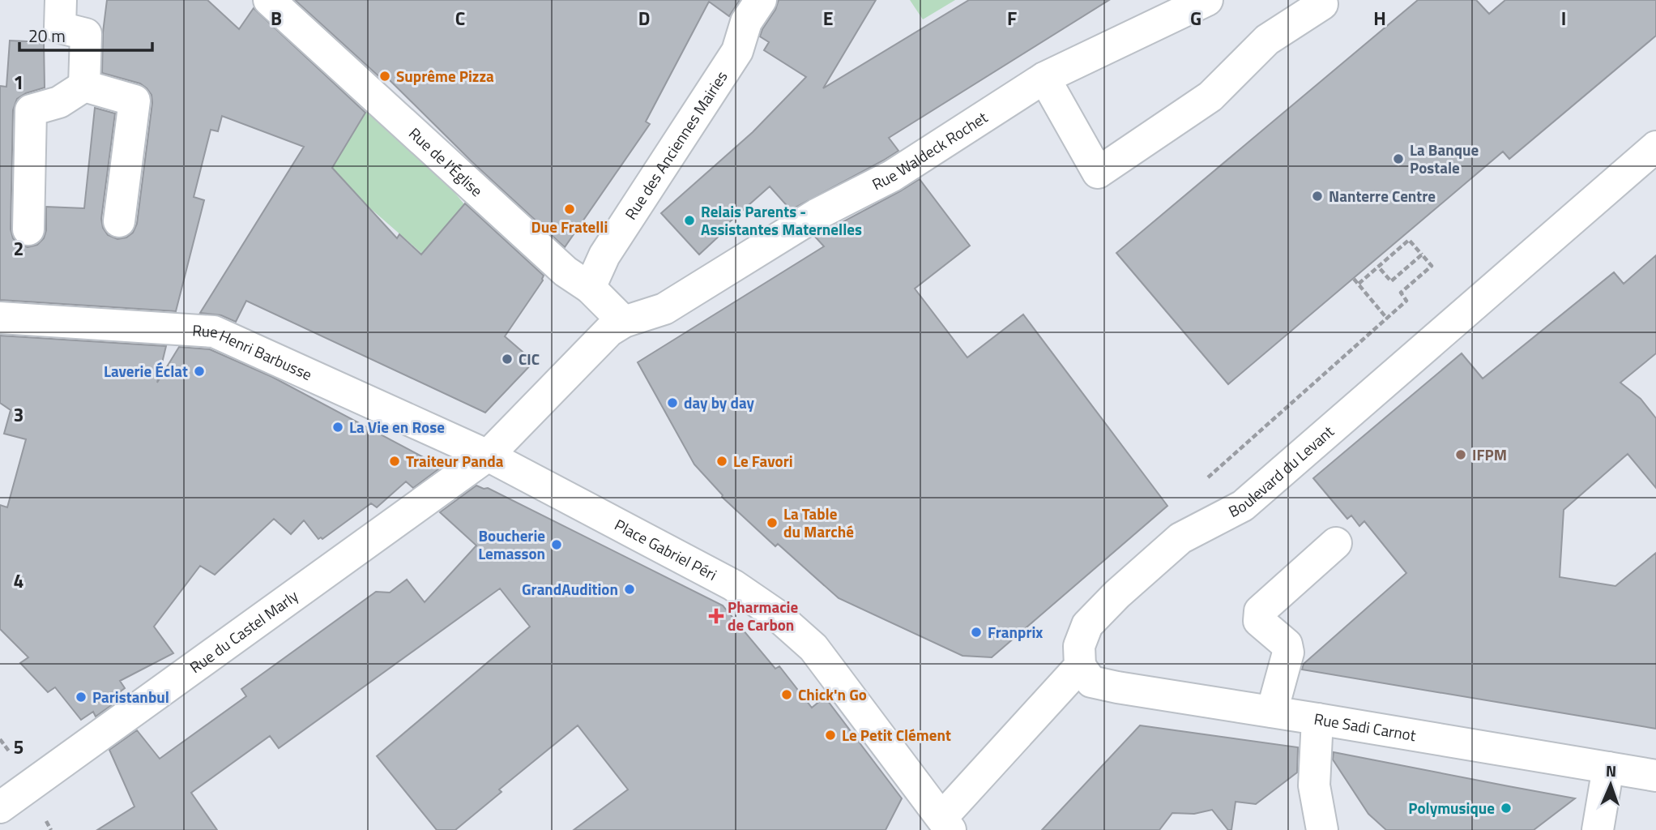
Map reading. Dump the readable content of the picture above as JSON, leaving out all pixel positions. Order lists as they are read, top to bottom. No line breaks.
{"streets":{"street":["Rue des Anciennes Mairies","Rue Waldeck Rochet","Rue de l'Église","Rue Henri Barbusse","Boulevard du Levant","Place Gabriel Péri","Rue du Castel Marly","Rue Sadi Carnot"]},"crossings":[["Rue des Anciennes Mairies","Rue de l'Église"],["Rue Waldeck Rochet","Rue de l'Église"],["Rue Henri Barbusse","Place Gabriel Péri"],["Rue Henri Barbusse","Rue du Castel Marly"],["Boulevard du Levant","Rue Sadi Carnot"],["Place Gabriel Péri","Rue du Castel Marly"]],"places":{"other":["Suprême Pizza","La Banque Postale","Nanterre Centre","Due Fratelli","Relais Parents - Assistantes Maternelles","CIC","Laverie Éclat","day by day","La Vie en Rose","IFPM","Traiteur Panda","Le Favori","La Table du Marché","Boucherie Lemasson","GrandAudition","Franprix","Chick'n Go","Paristanbul","Le Petit Clément","Polymusique"],"health":["Pharmacie de Carbon"]},"scale_bar":"20 m","north":"top","grid":{"columns":["B","C","D","E","F","G","H","I"],"rows":["1","2","3","4","5"]}}
